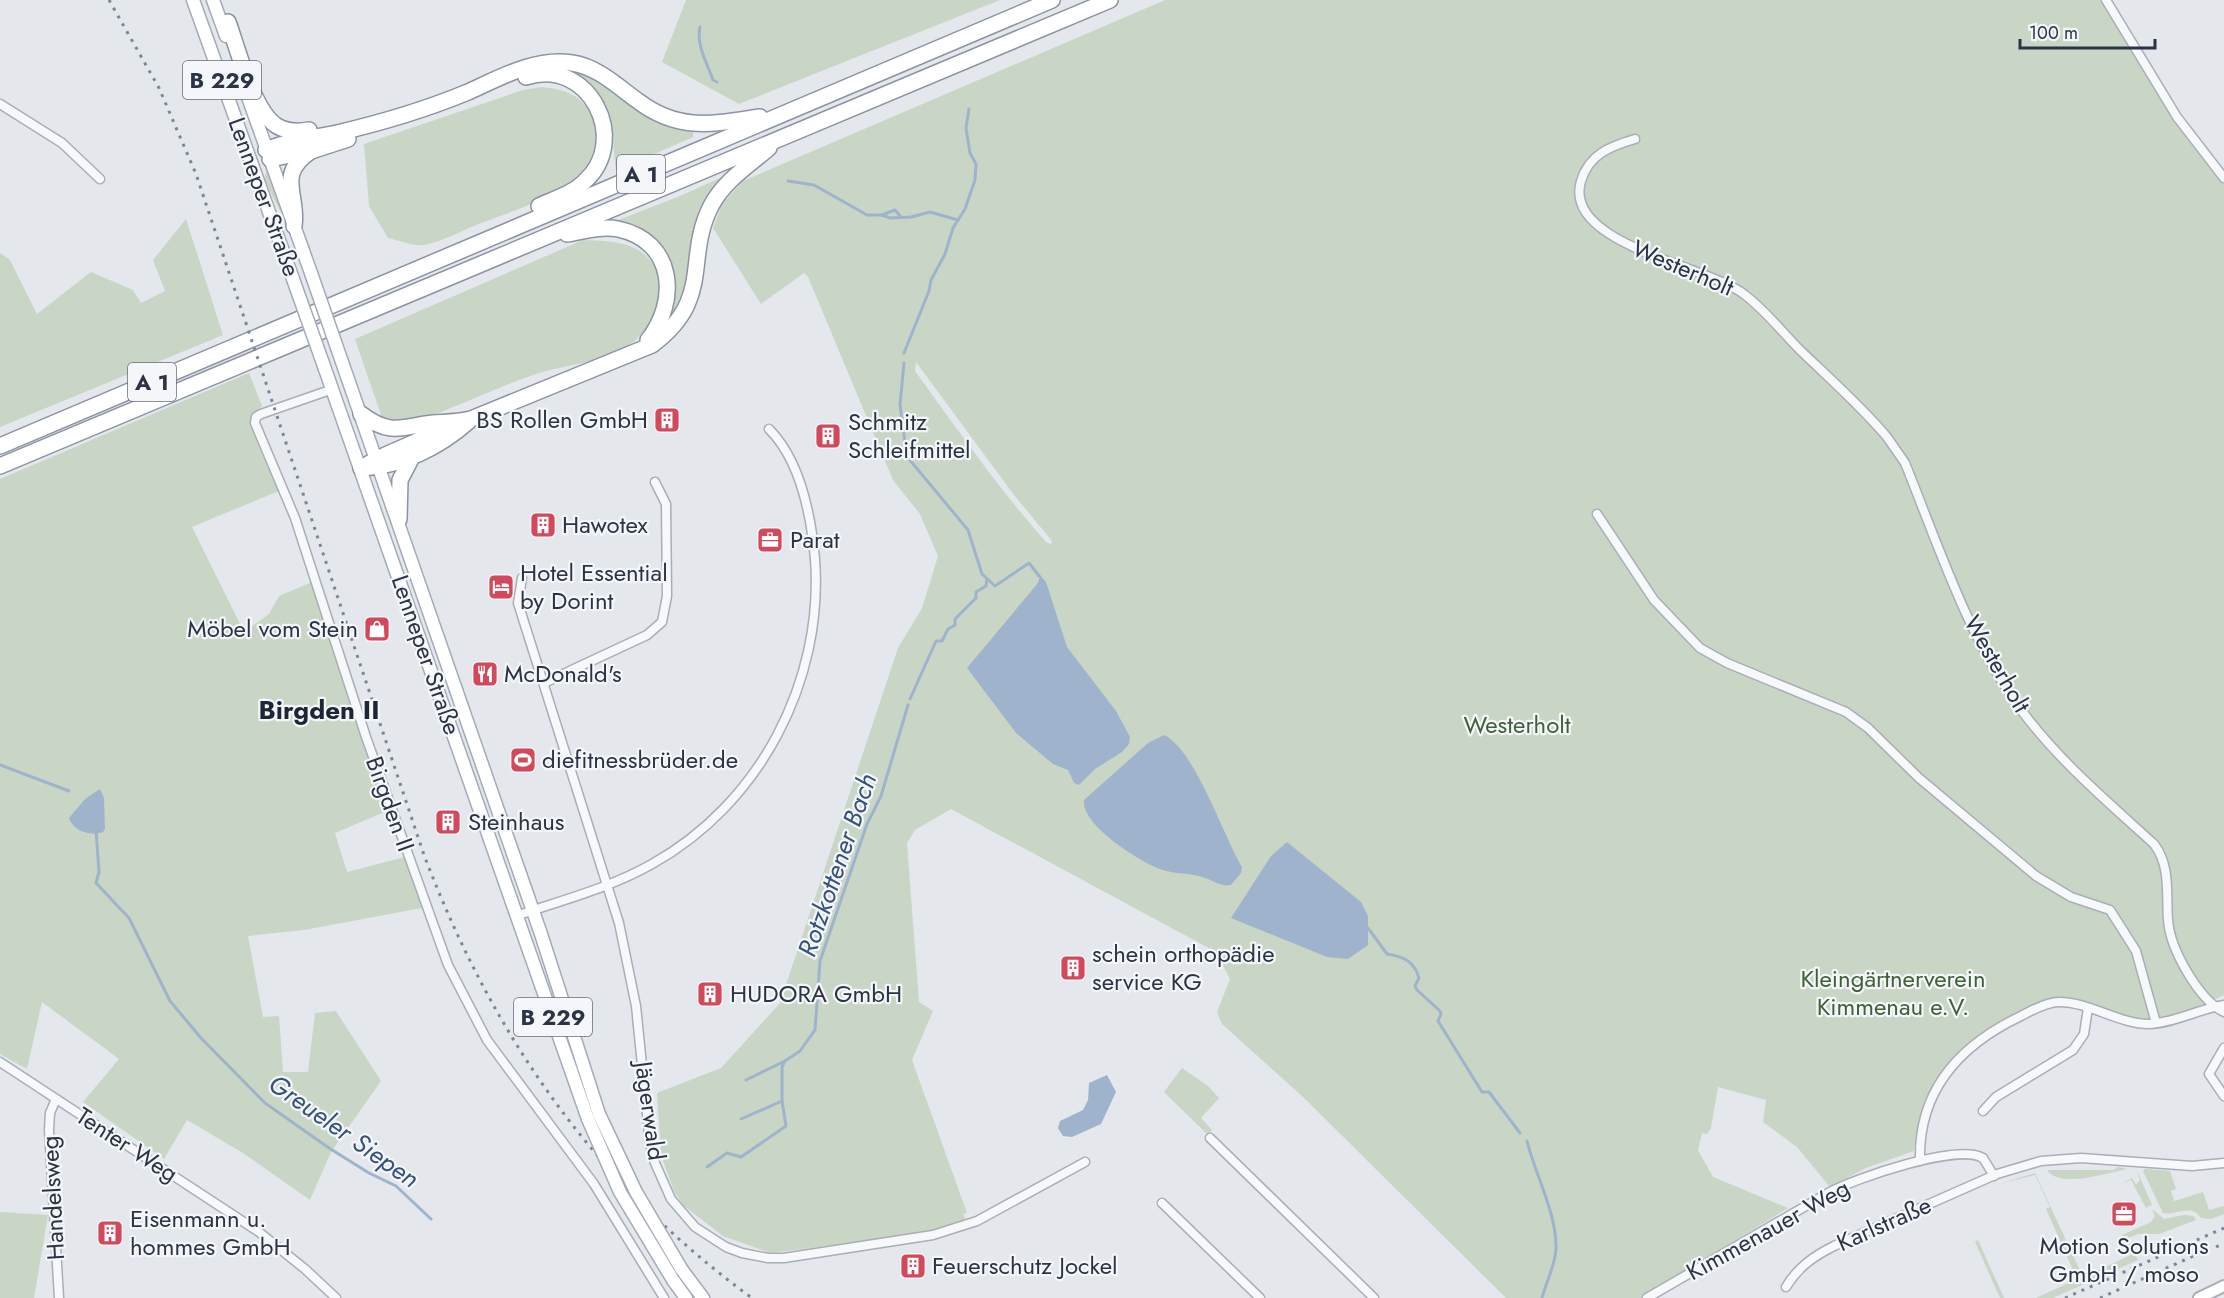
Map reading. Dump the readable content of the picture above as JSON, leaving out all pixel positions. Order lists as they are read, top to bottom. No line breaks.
{"streets":{"highway":["A 1"],"main road":["B 229","Lenneper Straße"],"street":["Westerholt","Birgden II","Jägerwald","Tenter Weg","Handelsweg","Karlstraße","Kimmenauer Weg"]},"crossings":[["Lenneper Straße","Birgden II"],["Tenter Weg","Handelsweg"],["Karlstraße","Kimmenauer Weg"]],"districts":["Birgden II"],"water":["Rotzkottener Bach","Greueler Siepen"],"parks":["Westerholt","Kleingärtnerverein Kimmenau e.V."],"places":{"building":["BS Rollen GmbH","Schmitz Schleifmittel","Hawotex","Steinhaus","schein orthopädie service KG","HUDORA GmbH","Eisenmann u. hommes GmbH","Feuerschutz Jockel"],"office":["Parat","Motion Solutions GmbH / moso"],"hotel":["Hotel Essential by Dorint"],"shop":["Möbel vom Stein"],"restaurant":["McDonald's"],"sports":["diefitnessbrüder.de"]},"scale_bar":"100 m"}
